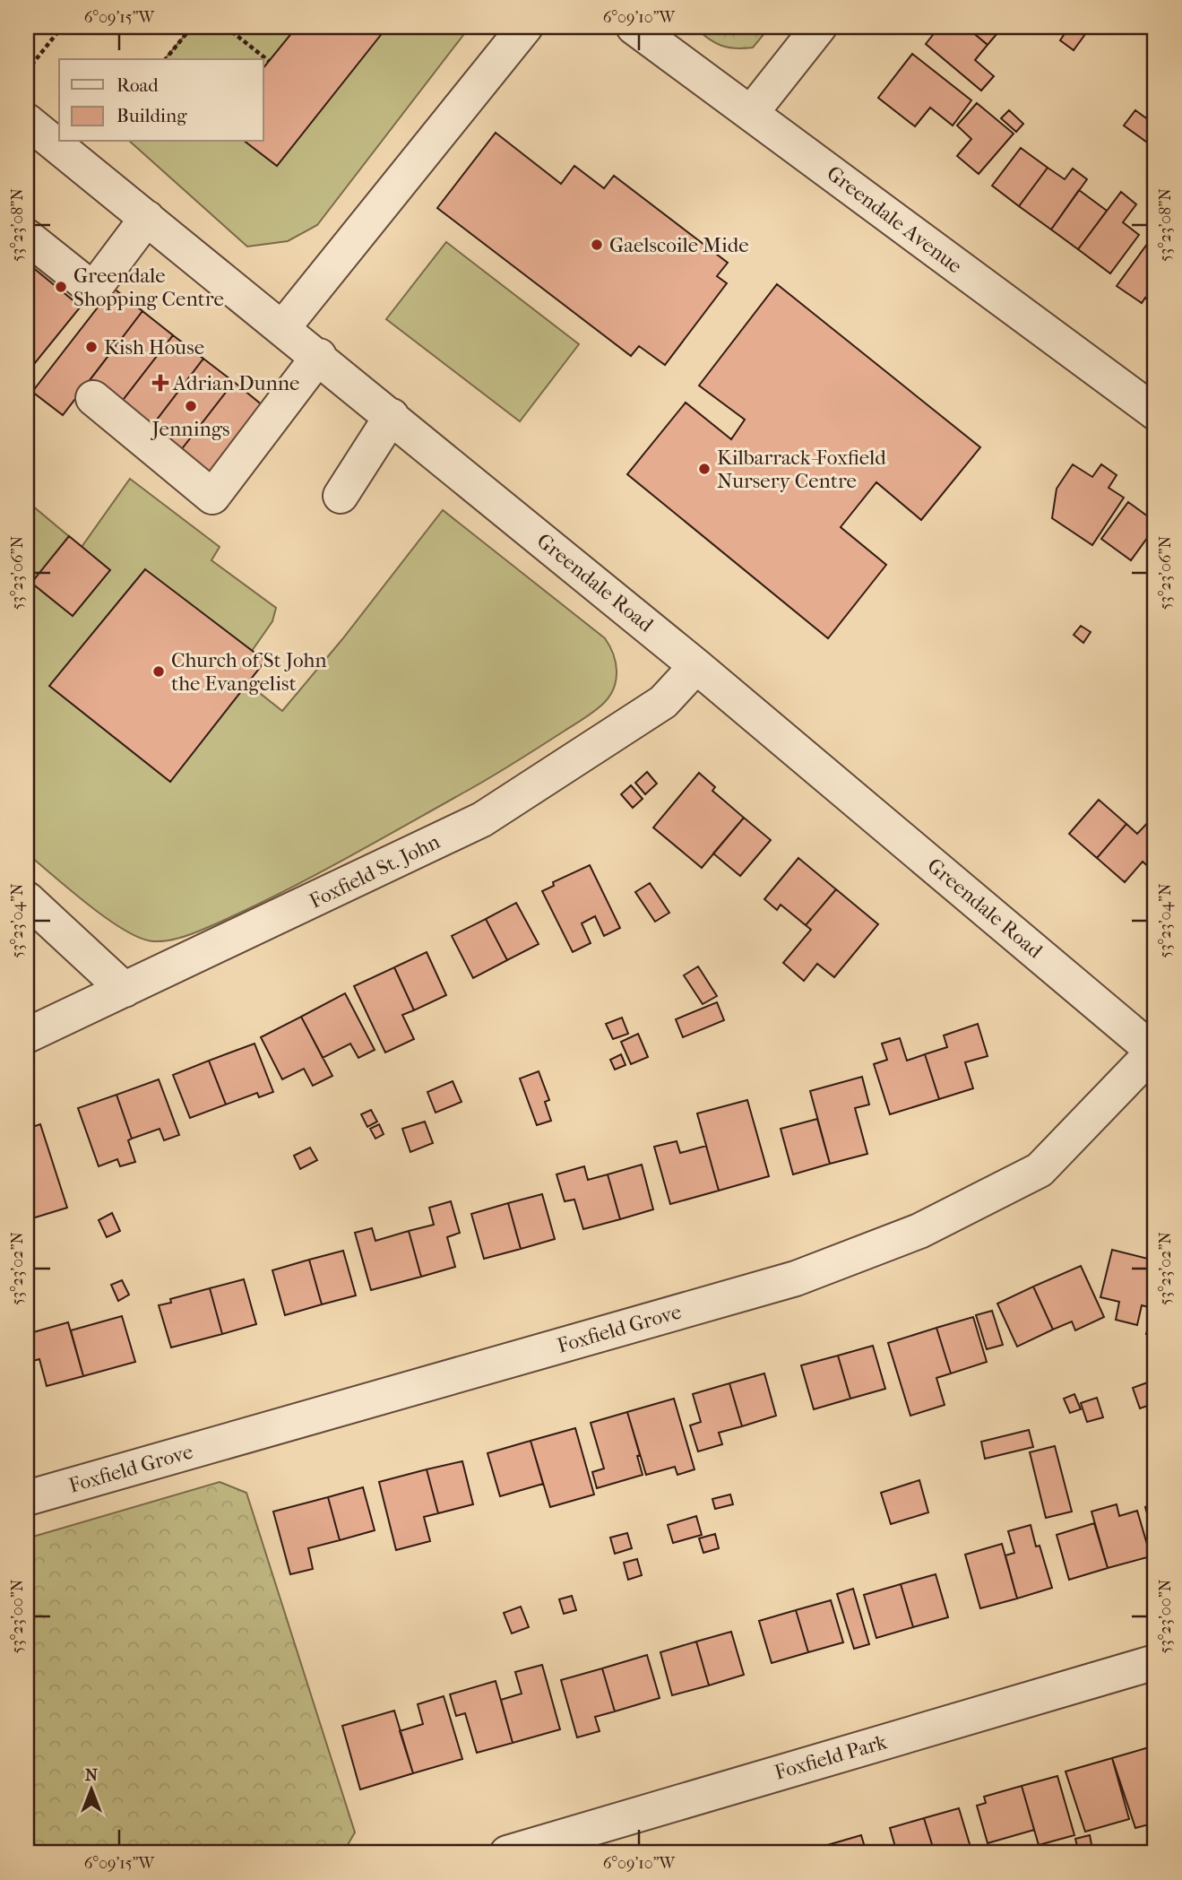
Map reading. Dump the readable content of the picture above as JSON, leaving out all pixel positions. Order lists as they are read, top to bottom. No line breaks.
{"streets":{"street":["Greendale Avenue","Greendale Road","Foxfield St. John","Foxfield Grove","Foxfield Park"]},"crossings":[["Greendale Road","Foxfield St. John"],["Greendale Road","Foxfield Grove"]],"places":{"other":["Gaelscoile Mide","Greendale Shopping Centre","Kish House","Jennings","Kilbarrack-Foxfield Nursery Centre","Church of St John the Evangelist"],"health":["Adrian Dunne"]},"legend":["Road","Building"],"north":"top","coordinates":["6°09'15\"W","6°09'10\"W","53°23'08\"N","53°23'06\"N","53°23'04\"N","53°23'02\"N","53°23'00\"N"]}
